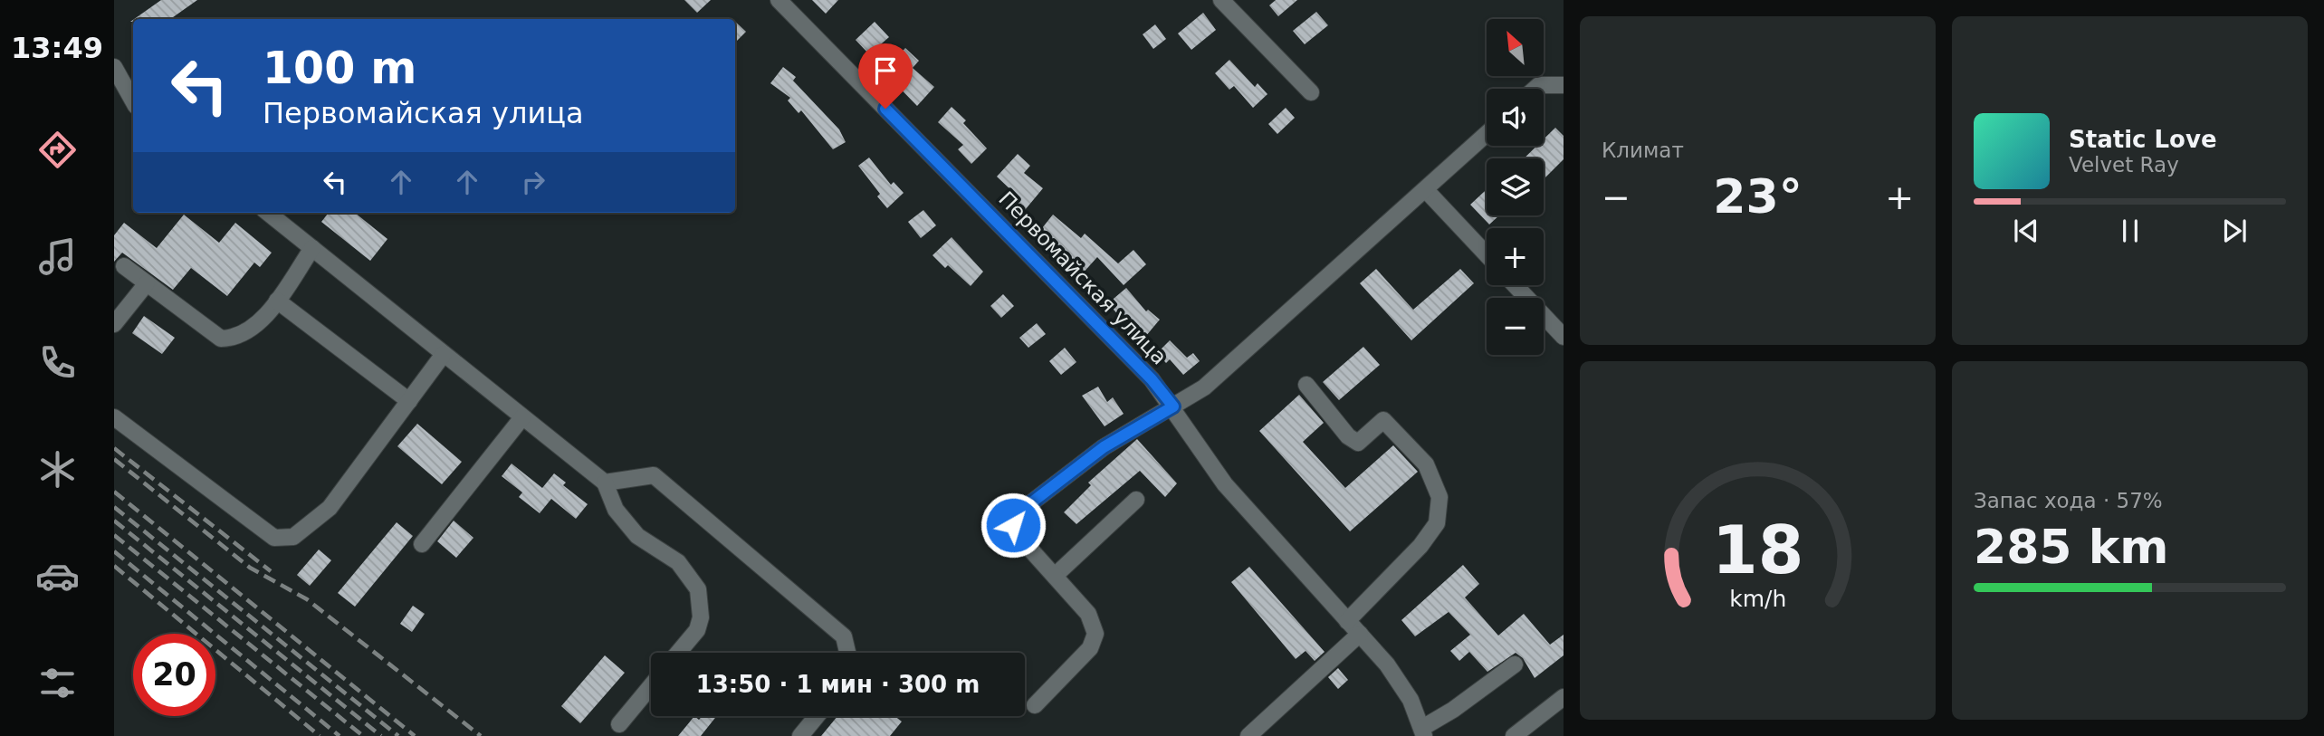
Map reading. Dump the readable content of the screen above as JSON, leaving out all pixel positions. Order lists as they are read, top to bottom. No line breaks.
{"streets":{"street":["Первомайская улица"]},"north":"top left","page":{"tabs":"13:49","tile":["Климат",["Запас хода · 57%","285 km"]],"map_buttons":["+","−"],"turn":["100 m","Первомайская улица"],"song":["Static Love","Velvet Ray"],"heat":["−","23°","+"],"limit":"20","trip":"13:50 · 1 мин · 300 m","gauge":["18","km/h"]}}
